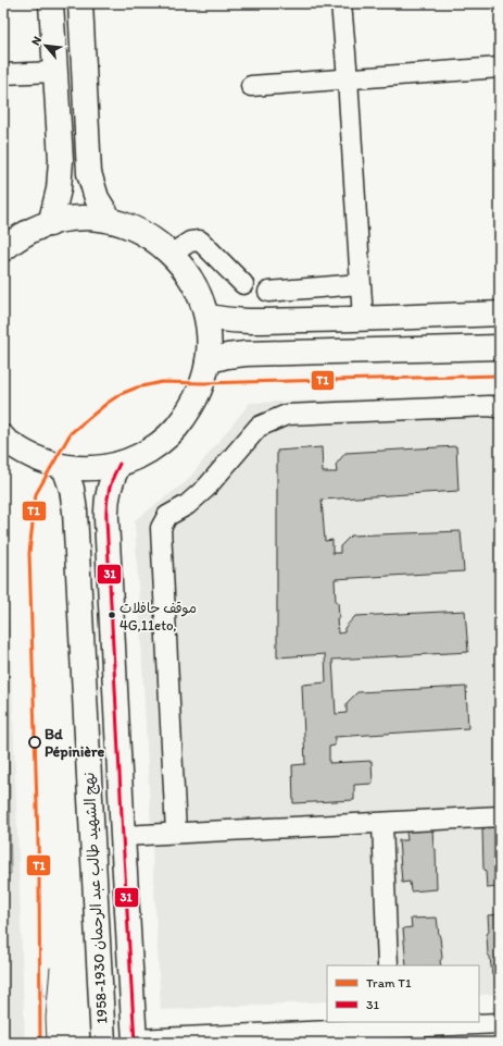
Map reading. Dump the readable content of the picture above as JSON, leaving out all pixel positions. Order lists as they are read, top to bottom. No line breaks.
{"streets":{"main road":["نهج الشهيد طالب عبد الرحمان 1930-1958"]},"places":["موقف حافلات 4G,11eto,","Bd Pépinière"],"lines":["tram line T1","transit line 31"],"legend":["Tram T1","31"],"north":"top left"}
